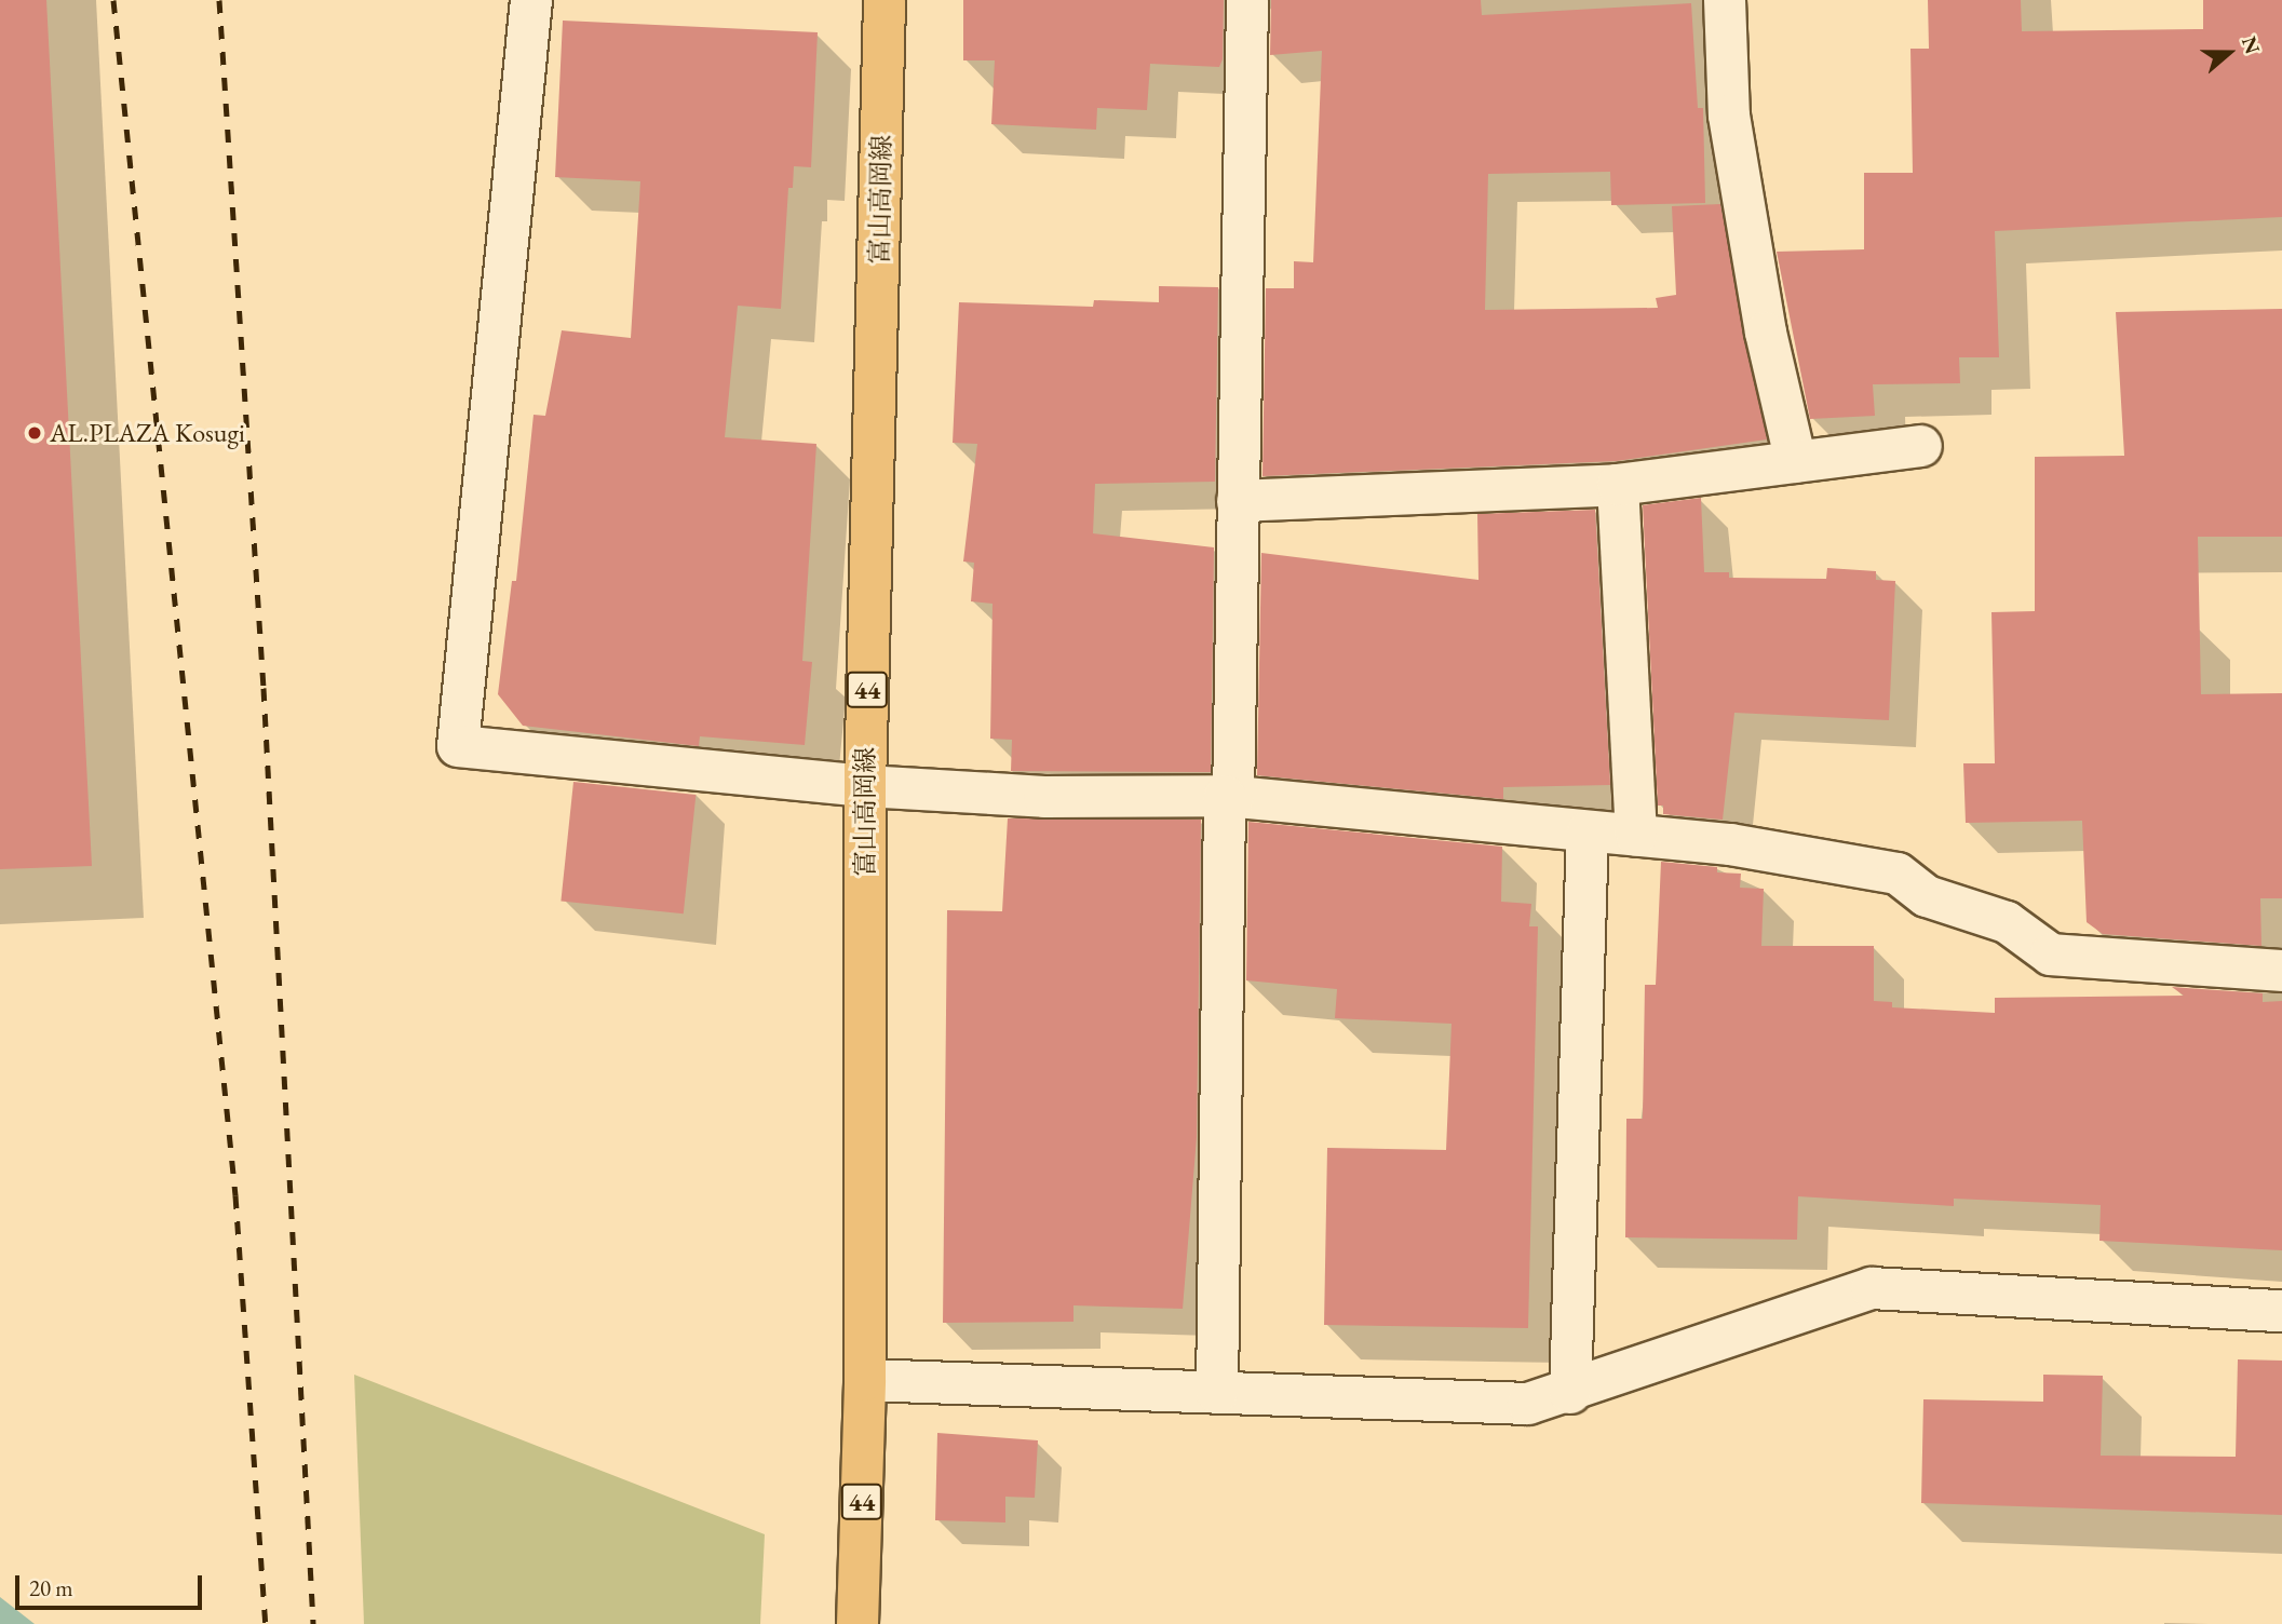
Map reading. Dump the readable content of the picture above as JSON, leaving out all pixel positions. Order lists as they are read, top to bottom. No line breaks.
{"streets":{"main road":["富山高岡線","44"]},"places":["AL.PLAZA Kosugi"],"scale_bar":"20 m","north":"right"}
